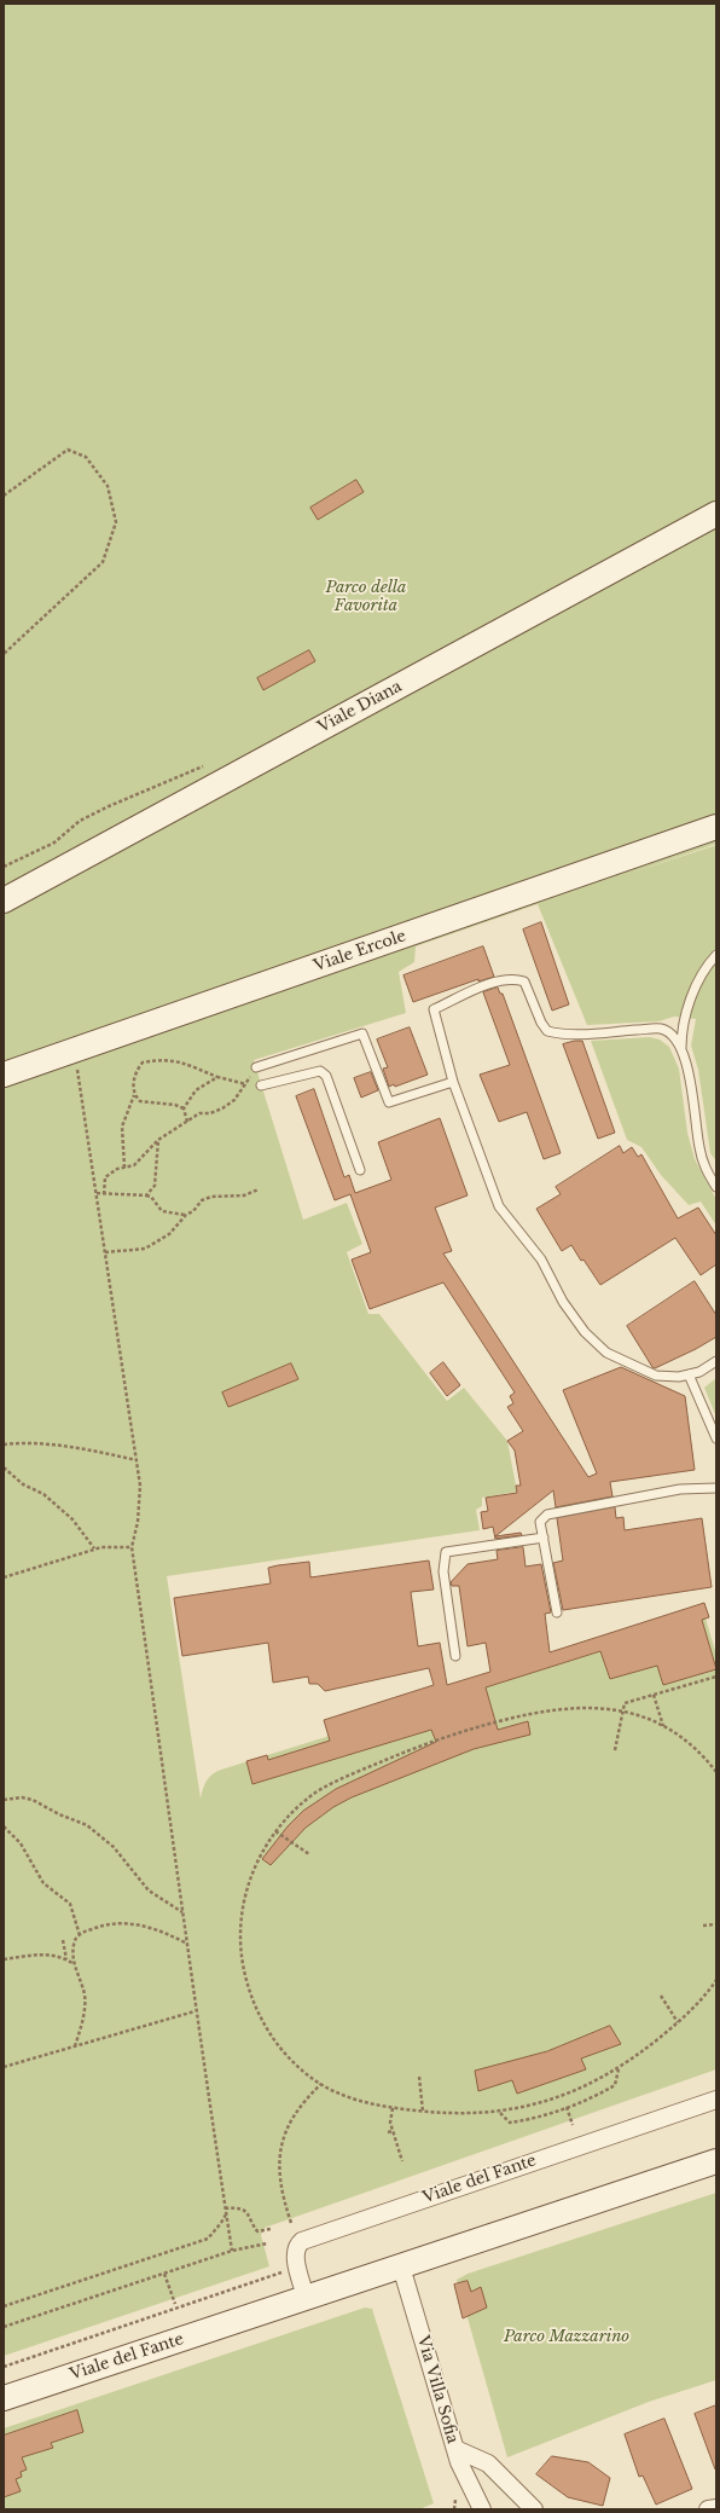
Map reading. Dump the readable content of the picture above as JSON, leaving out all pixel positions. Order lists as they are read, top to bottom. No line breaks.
{"streets":{"street":["Viale Diana","Viale Ercole","Viale del Fante","Via Villa Sofia"]},"crossings":[["Viale del Fante","Via Villa Sofia"]],"parks":["Parco della Favorita","Parco Mazzarino"]}
